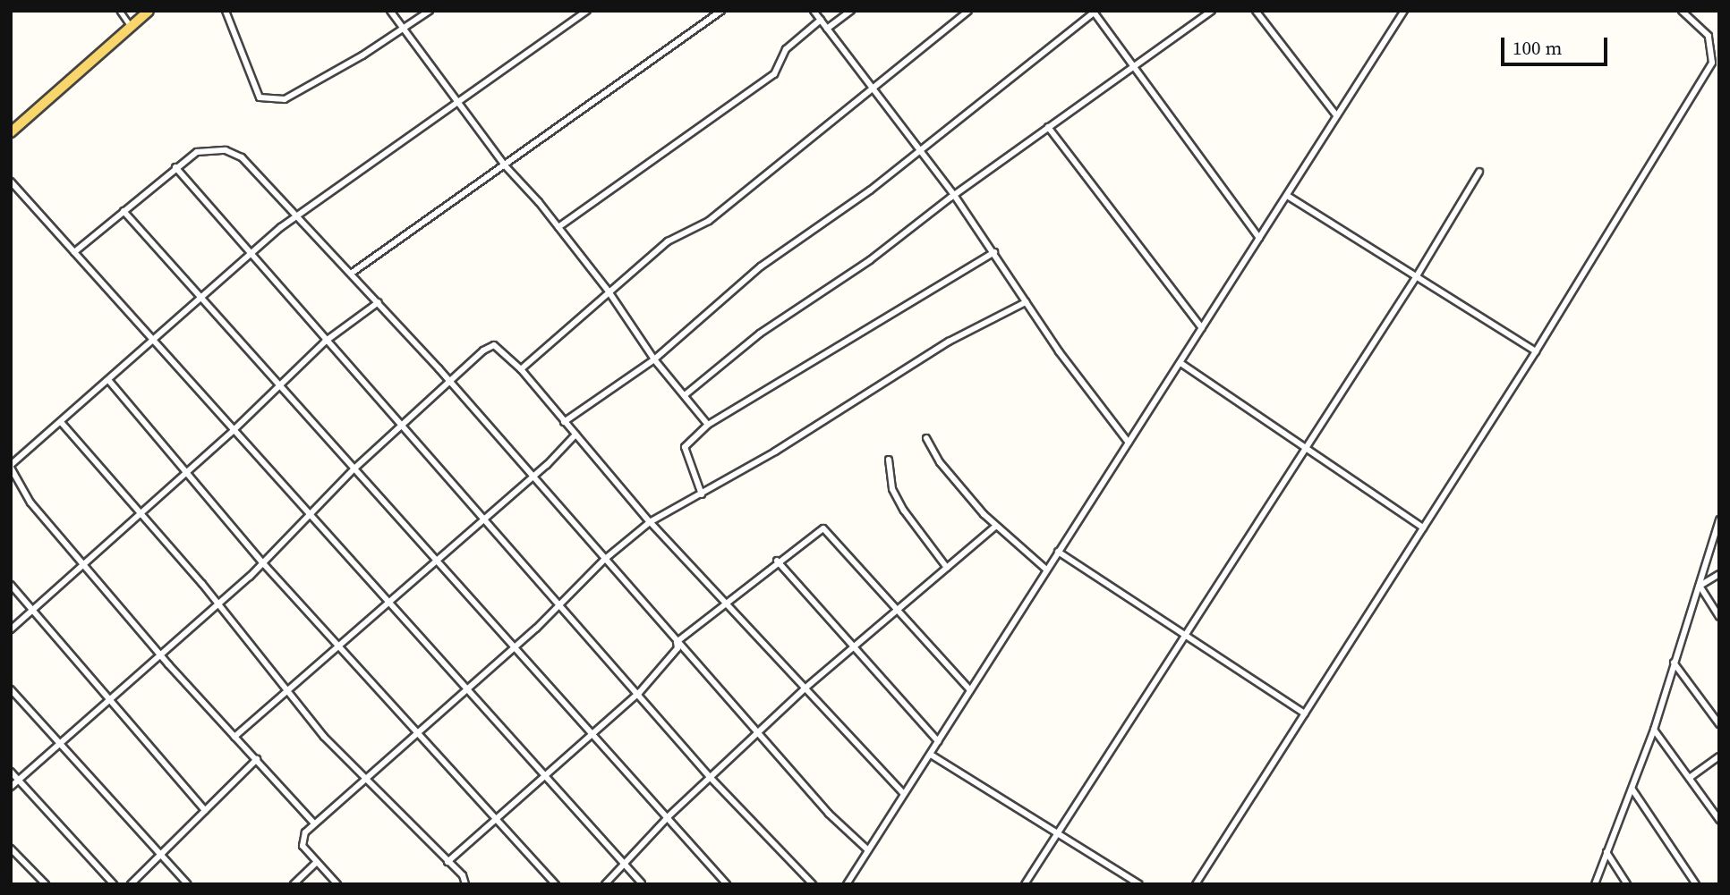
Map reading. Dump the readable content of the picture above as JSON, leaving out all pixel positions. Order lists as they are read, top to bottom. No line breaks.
{"scale_bar":"100 m"}
